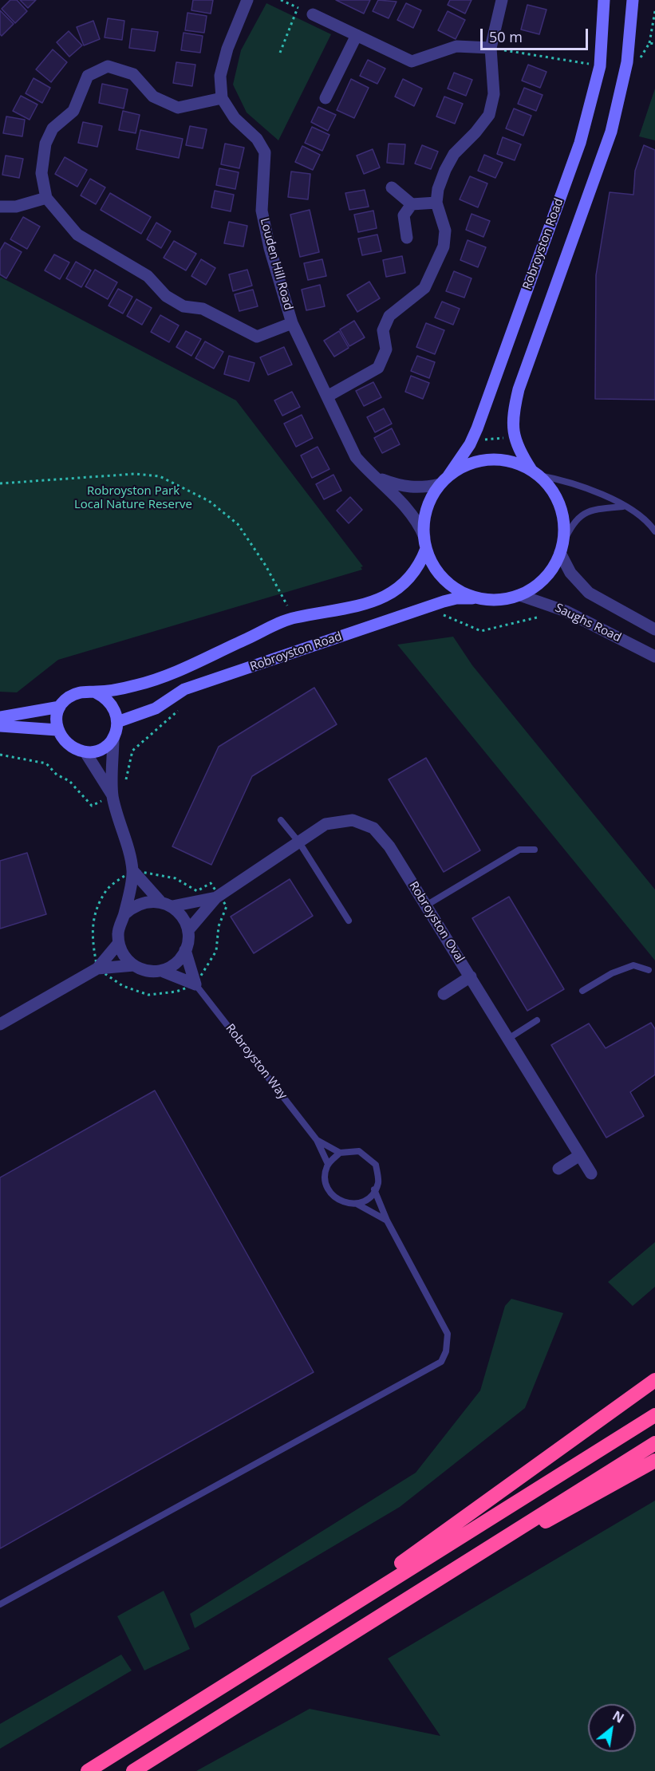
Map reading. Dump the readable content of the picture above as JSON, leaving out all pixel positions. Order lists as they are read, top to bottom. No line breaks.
{"streets":{"main road":["Robroyston Road"],"street":["Louden Hill Road","Saughs Road","Robroyston Oval"],"lane":["Robroyston Way"]},"crossings":[["Robroyston Road","Louden Hill Road"],["Robroyston Road","Saughs Road"],["Louden Hill Road","Saughs Road"]],"parks":["Robroyston Park Local Nature Reserve"],"scale_bar":"50 m","north":"top right"}
